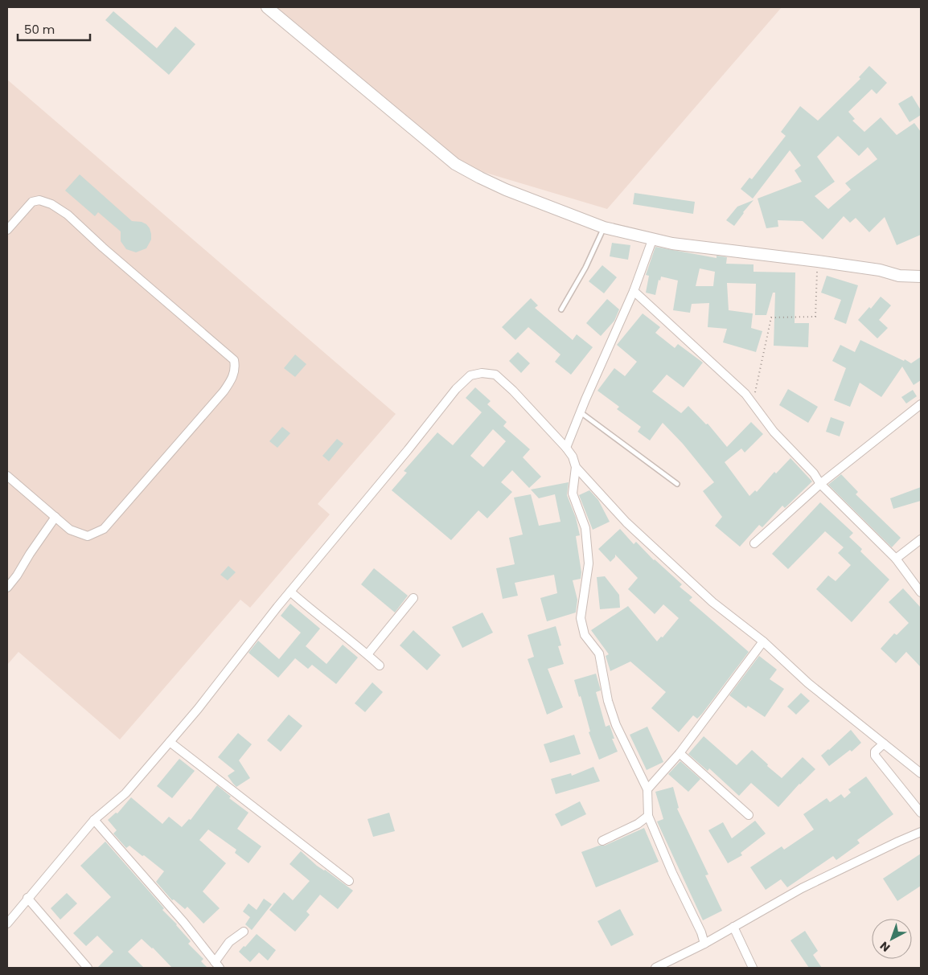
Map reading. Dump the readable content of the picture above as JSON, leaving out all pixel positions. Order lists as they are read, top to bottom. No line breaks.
{"scale_bar":"50 m","north":"bottom left"}
